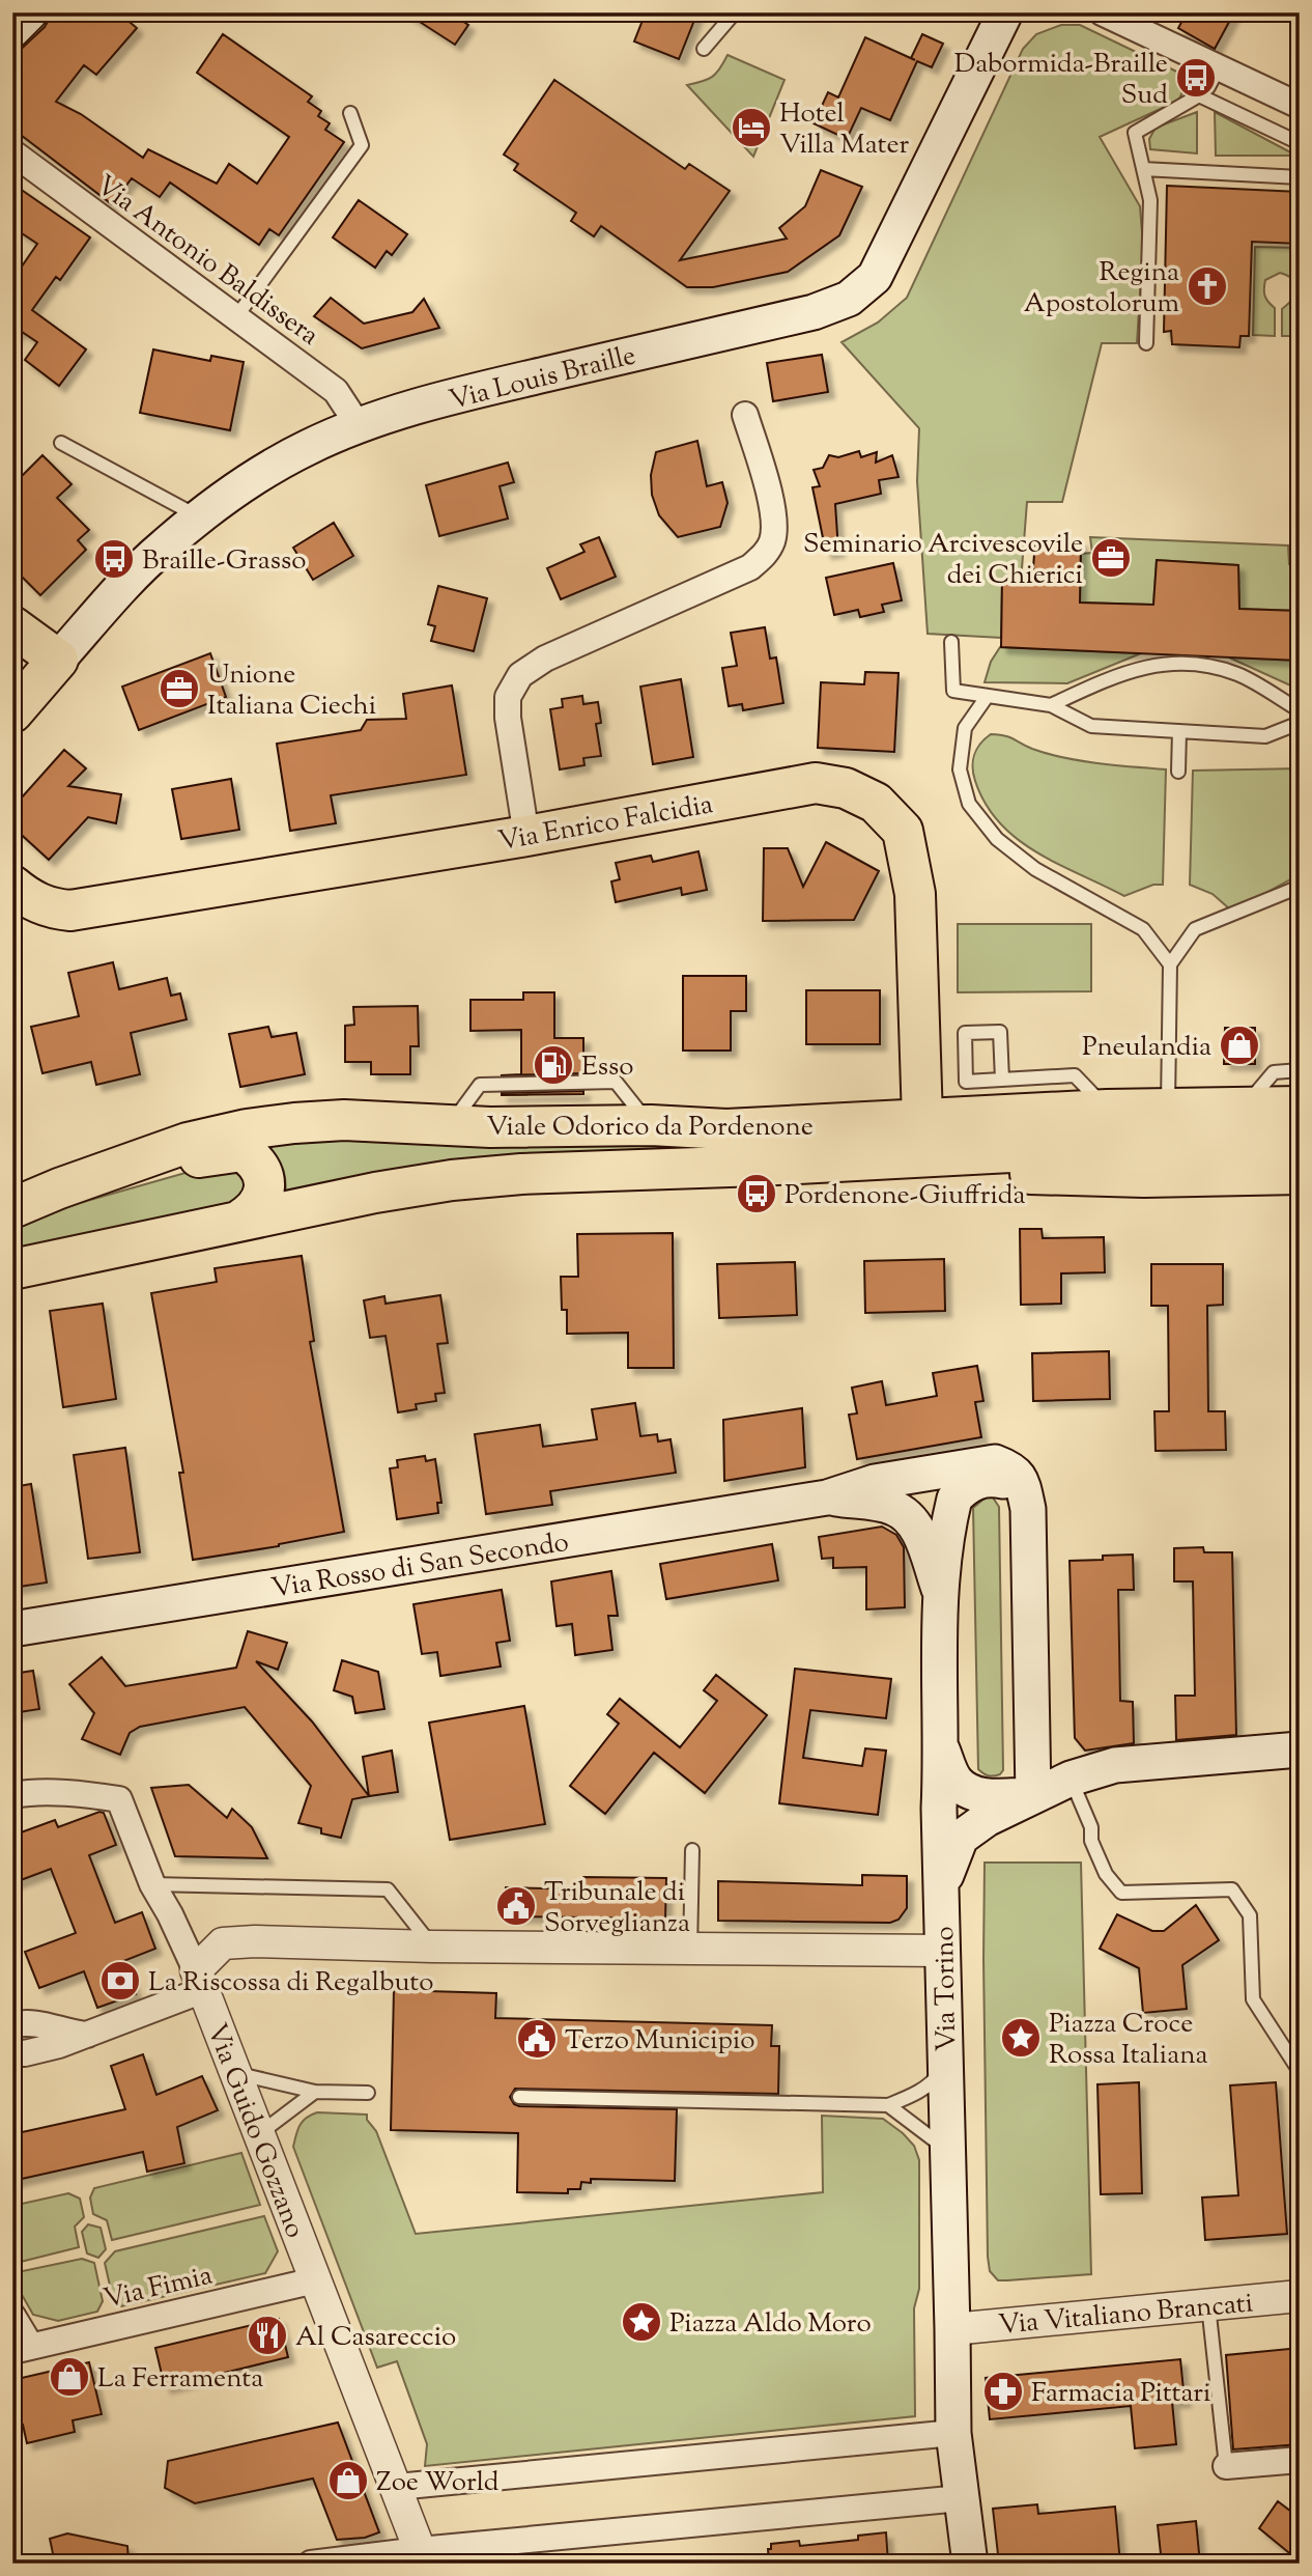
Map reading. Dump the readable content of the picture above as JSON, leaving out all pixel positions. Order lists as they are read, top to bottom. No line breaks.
{"streets":{"main road":["Via Louis Braille","Via Enrico Falcidia","Viale Odorico da Pordenone","Via Rosso di San Secondo","Via Torino"],"street":["Via Antonio Baldissera","Via Guido Gozzano","Via Fimia","Via Vitaliano Brancati"]},"crossings":[["Via Antonio Baldissera","Via Louis Braille"],["Via Enrico Falcidia","Viale Odorico da Pordenone"],["Via Torino","Via Vitaliano Brancati"],["Via Guido Gozzano","Via Fimia"]],"places":{"bus stop":["Dabormida-Braille Sud","Braille-Grasso","Pordenone-Giuffrida"],"hotel":["Hotel Villa Mater"],"church":["Regina Apostolorum"],"office":["Seminario Arcivescovile dei Chierici","Unione Italiana Ciechi"],"shop":["Pneulandia","La Ferramenta","Zoe World"],"fuel station":["Esso"],"public building":["Tribunale di Sorveglianza","Terzo Municipio"],"bank":["La Riscossa di Regalbuto"],"place":["Piazza Croce Rossa Italiana","Piazza Aldo Moro"],"restaurant":["Al Casareccio"],"pharmacy":["Farmacia Pittari"]}}
